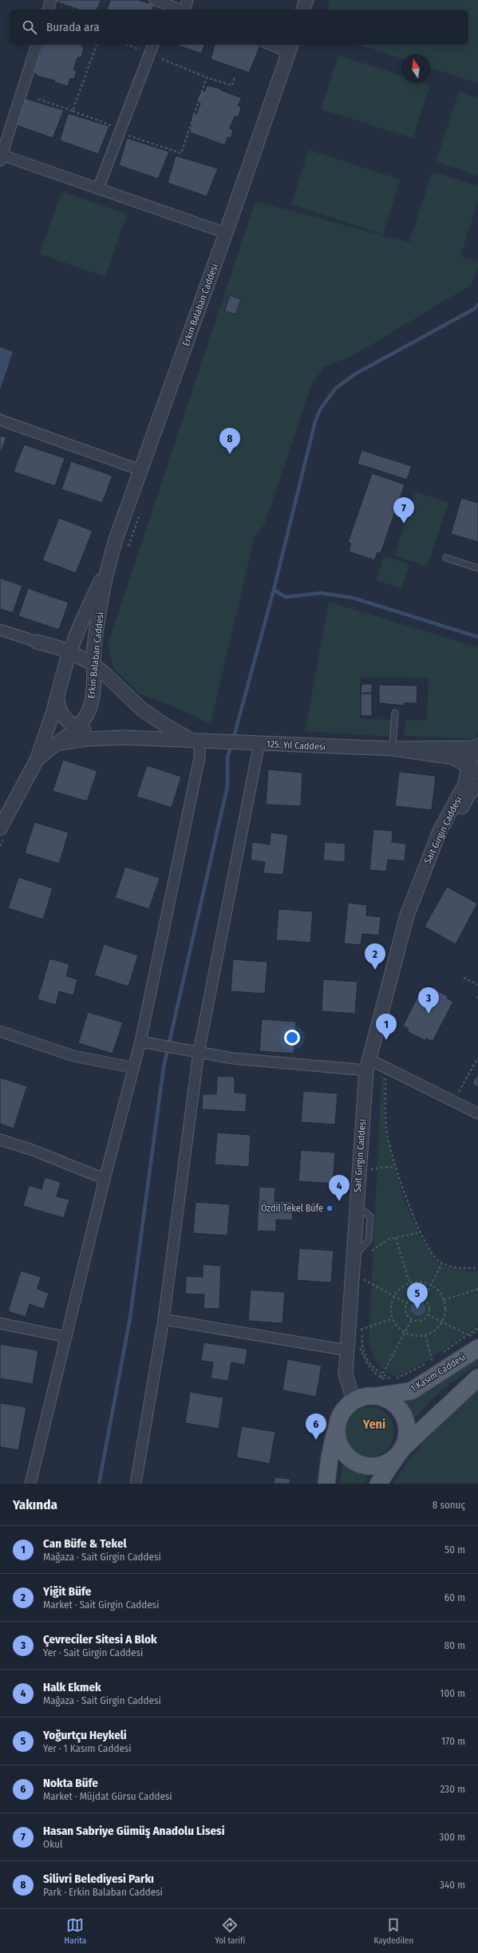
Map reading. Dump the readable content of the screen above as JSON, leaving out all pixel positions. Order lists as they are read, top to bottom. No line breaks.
{"streets":{"main road":["1 Kasım Caddesi"],"street":["Erkin Balaban Caddesi","125. Yıl Caddesi","Sait Girgin Caddesi"]},"crossings":[["125. Yıl Caddesi","Sait Girgin Caddesi"],["Sait Girgin Caddesi","1 Kasım Caddesi"]],"districts":["Yeni"],"places":["Özdil Tekel Büfe"],"north":"top","page":{"search":"Burada ara","pins":["8","7","2","3","1","4","5","6"],"heading":["Yakında","8 sonuç"],"list":[{"mark":"1","name":"Can Büfe & Tekel","note":"Mağaza · Sait Girgin Caddesi","value":"50 m"},{"mark":"2","name":"Yiğit Büfe","note":"Market · Sait Girgin Caddesi","value":"60 m"},{"mark":"3","name":"Çevreciler Sitesi A Blok","note":"Yer · Sait Girgin Caddesi","value":"80 m"},{"mark":"4","name":"Halk Ekmek","note":"Mağaza · Sait Girgin Caddesi","value":"100 m"},{"mark":"5","name":"Yoğurtçu Heykeli","note":"Yer · 1 Kasım Caddesi","value":"170 m"},{"mark":"6","name":"Nokta Büfe","note":"Market · Müjdat Gürsu Caddesi","value":"230 m"},{"mark":"7","name":"Hasan Sabriye Gümüş Anadolu Lisesi","note":"Okul","value":"300 m"},{"mark":"8","name":"Silivri Belediyesi Parkı","note":"Park · Erkin Balaban Caddesi","value":"340 m"}],"nav":["Harita","Yol tarifi","Kaydedilen"]}}
